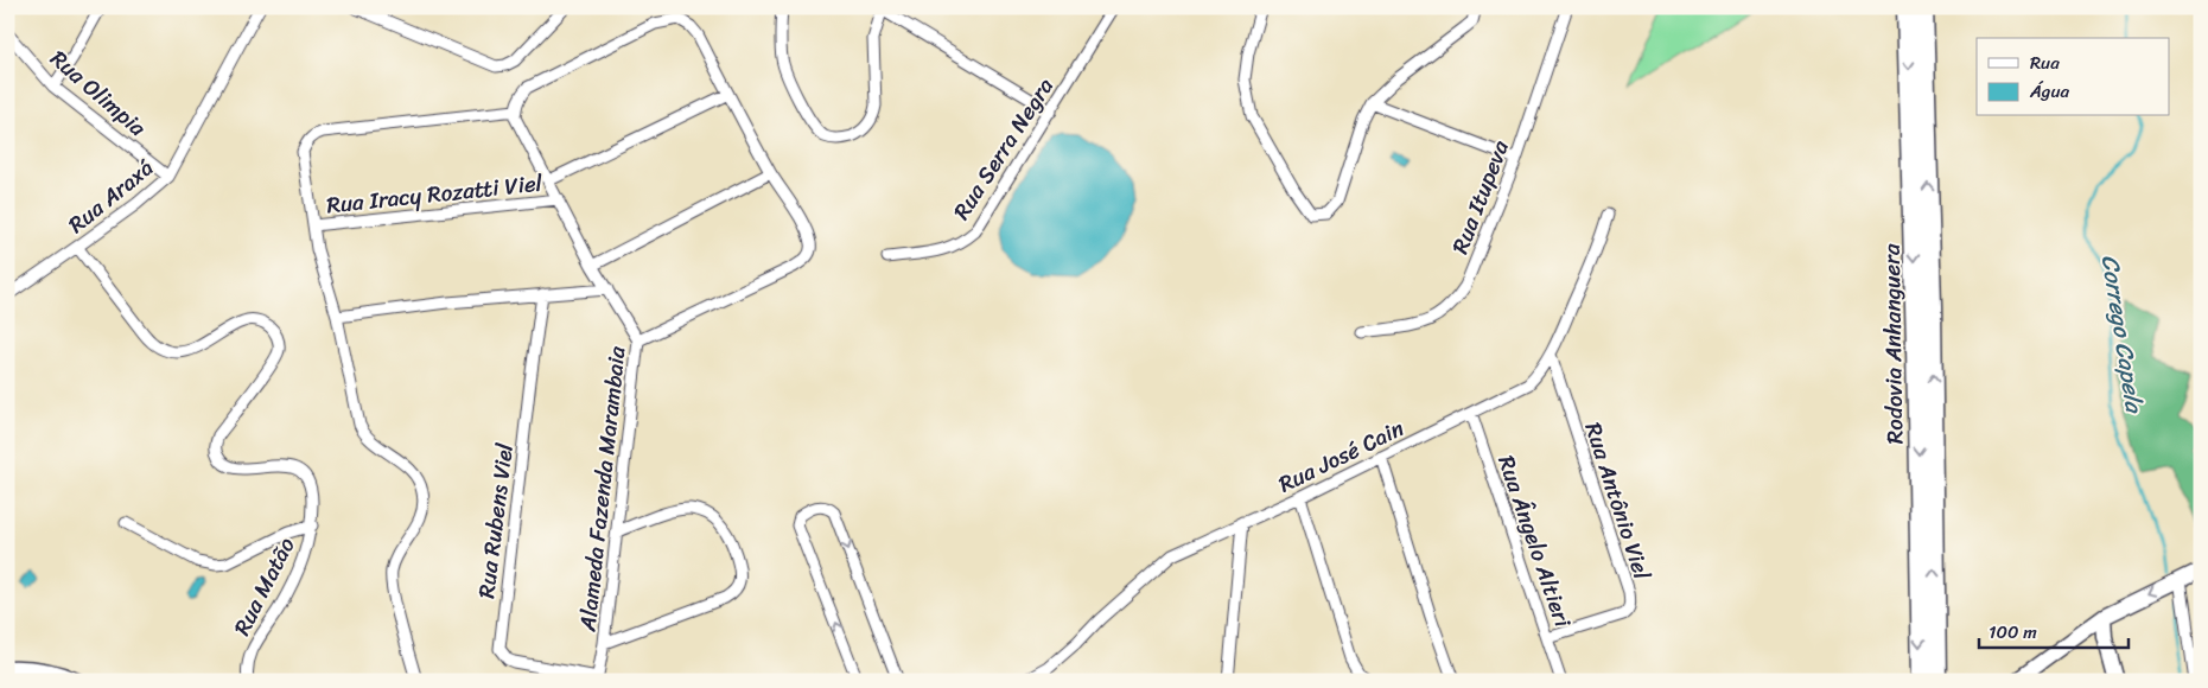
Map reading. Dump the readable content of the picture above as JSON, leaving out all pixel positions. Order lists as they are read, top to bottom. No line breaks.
{"streets":{"highway":["Rodovia Anhanguera"],"street":["Rua Olimpia","Rua Serra Negra","Rua Iracy Rozatti Viel","Rua Araxá","Rua Itupeva","Rua José Cain","Alameda Fazenda Marambaia","Rua Antônio Viel","Rua Rubens Viel","Rua Ângelo Altieri","Rua Matão"]},"crossings":[["Rua Olimpia","Rua Araxá"],["Rua Iracy Rozatti Viel","Alameda Fazenda Marambaia"],["Rua Araxá","Rua Matão"],["Rua José Cain","Rua Antônio Viel"],["Rua José Cain","Rua Ângelo Altieri"],["Alameda Fazenda Marambaia","Rua Rubens Viel"],["Rua Antônio Viel","Rua Ângelo Altieri"]],"water":["Corrego Capela"],"legend":["Rua","Água"],"scale_bar":"100 m"}
